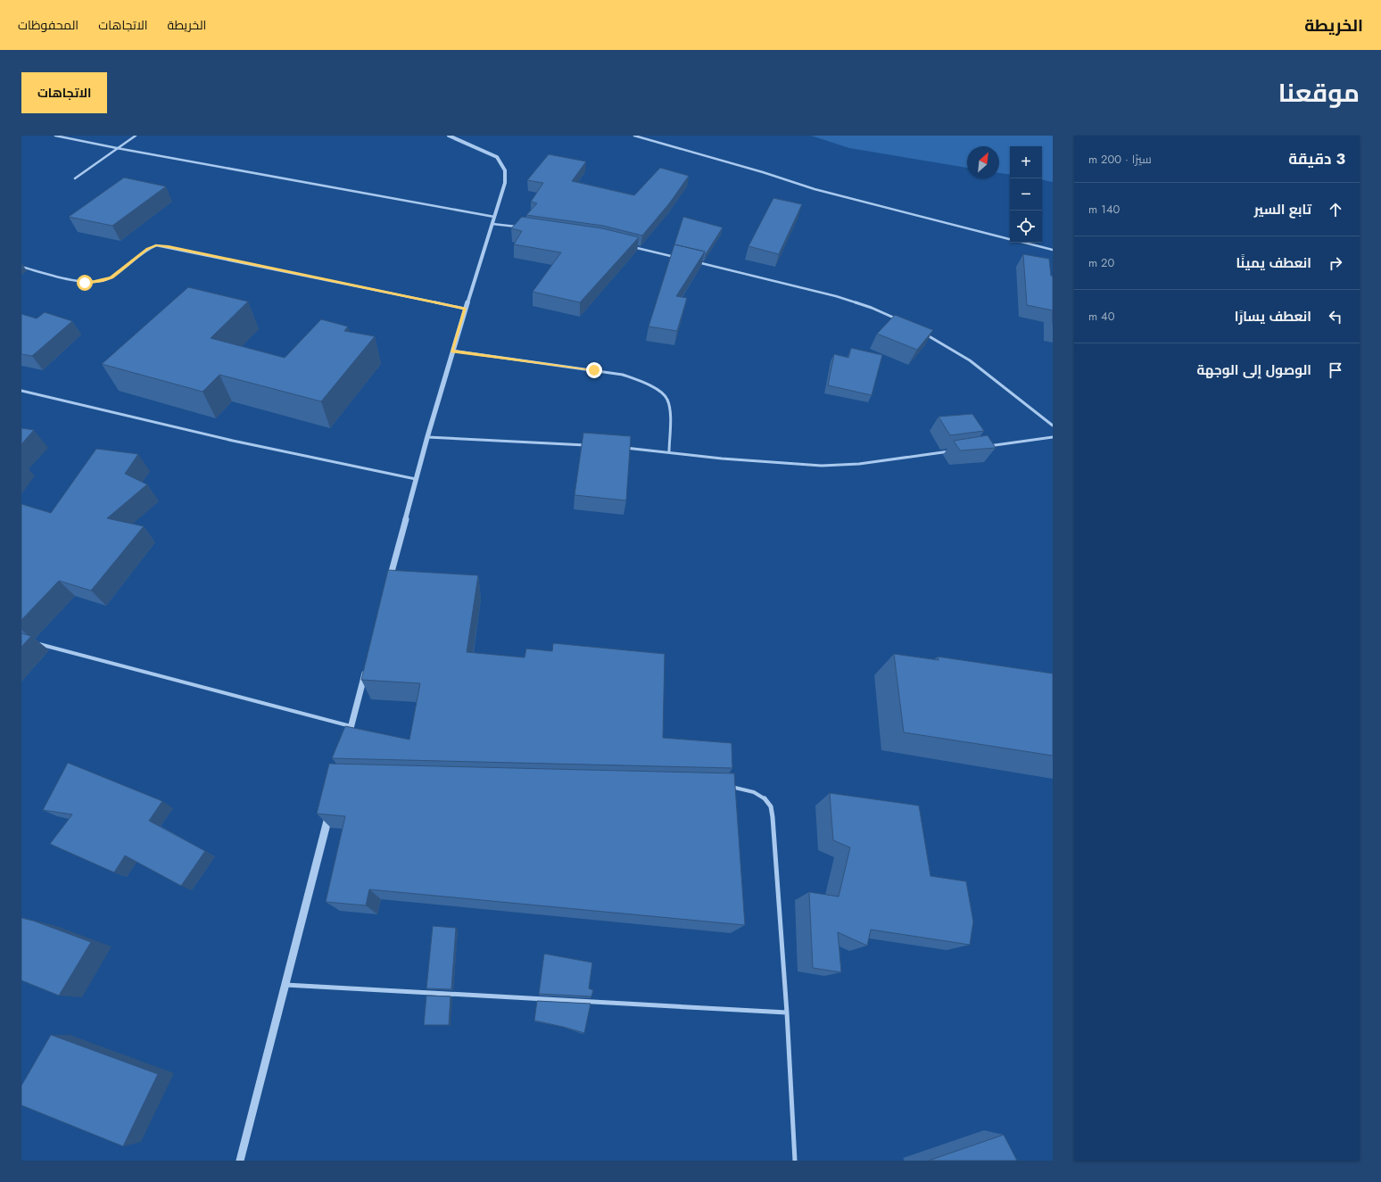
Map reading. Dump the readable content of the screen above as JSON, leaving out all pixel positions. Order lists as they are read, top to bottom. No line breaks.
{"north":"top right","page":{"header":"الخريطة","nav":["الخريطة","الاتجاهات","المحفوظات"],"title":"موقعنا","buttons":"الاتجاهات","heading":["3 دقيقة","سيرًا · 200 m"],"map_buttons":["+","−"],"list":[["تابع السير","140 m"],["انعطف يمينًا","20 m"],["انعطف يسارًا","40 m"],"الوصول إلى الوجهة"]}}
